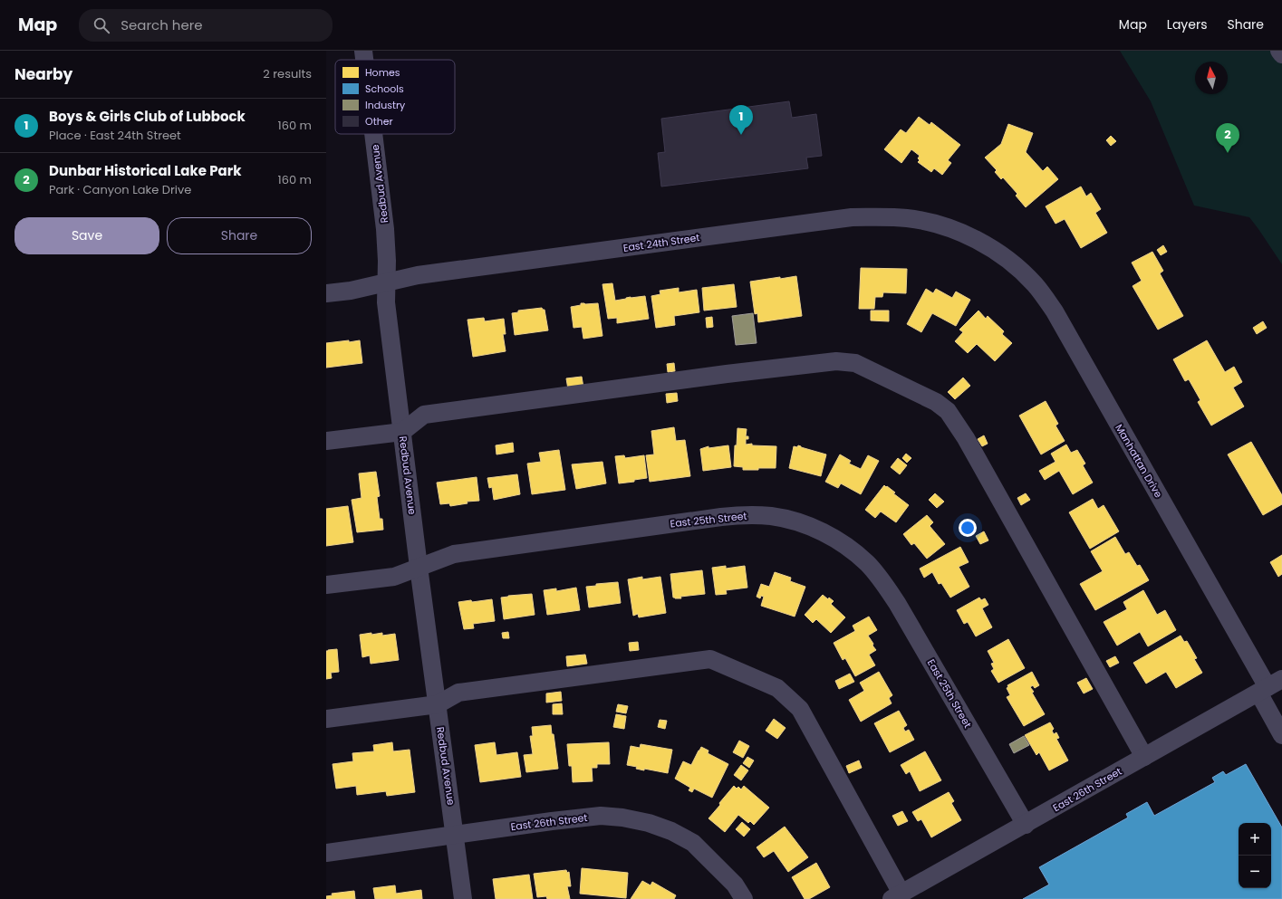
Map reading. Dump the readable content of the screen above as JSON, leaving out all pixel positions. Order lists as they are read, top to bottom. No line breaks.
{"streets":{"street":["Redbud Avenue","East 24th Street","Manhattan Drive","East 25th Street","East 26th Street"]},"crossings":[["Redbud Avenue","East 24th Street"],["Redbud Avenue","East 25th Street"],["Redbud Avenue","East 26th Street"],["East 24th Street","Manhattan Drive"],["Manhattan Drive","East 26th Street"],["East 25th Street","East 26th Street"]],"legend":["Homes","Schools","Industry","Other"],"north":"top","page":{"header":"Map","search":"Search here","nav":["Map","Layers","Share"],"heading":["Nearby","2 results"],"list":[{"mark":"1","name":"Boys & Girls Club of Lubbock","note":"Place · East 24th Street","value":"160 m"},{"mark":"2","name":"Dunbar Historical Lake Park","note":"Park · Canyon Lake Drive","value":"160 m"}],"pins":["1","2"],"buttons":["Save","Share"],"map_buttons":["+","−"]}}
